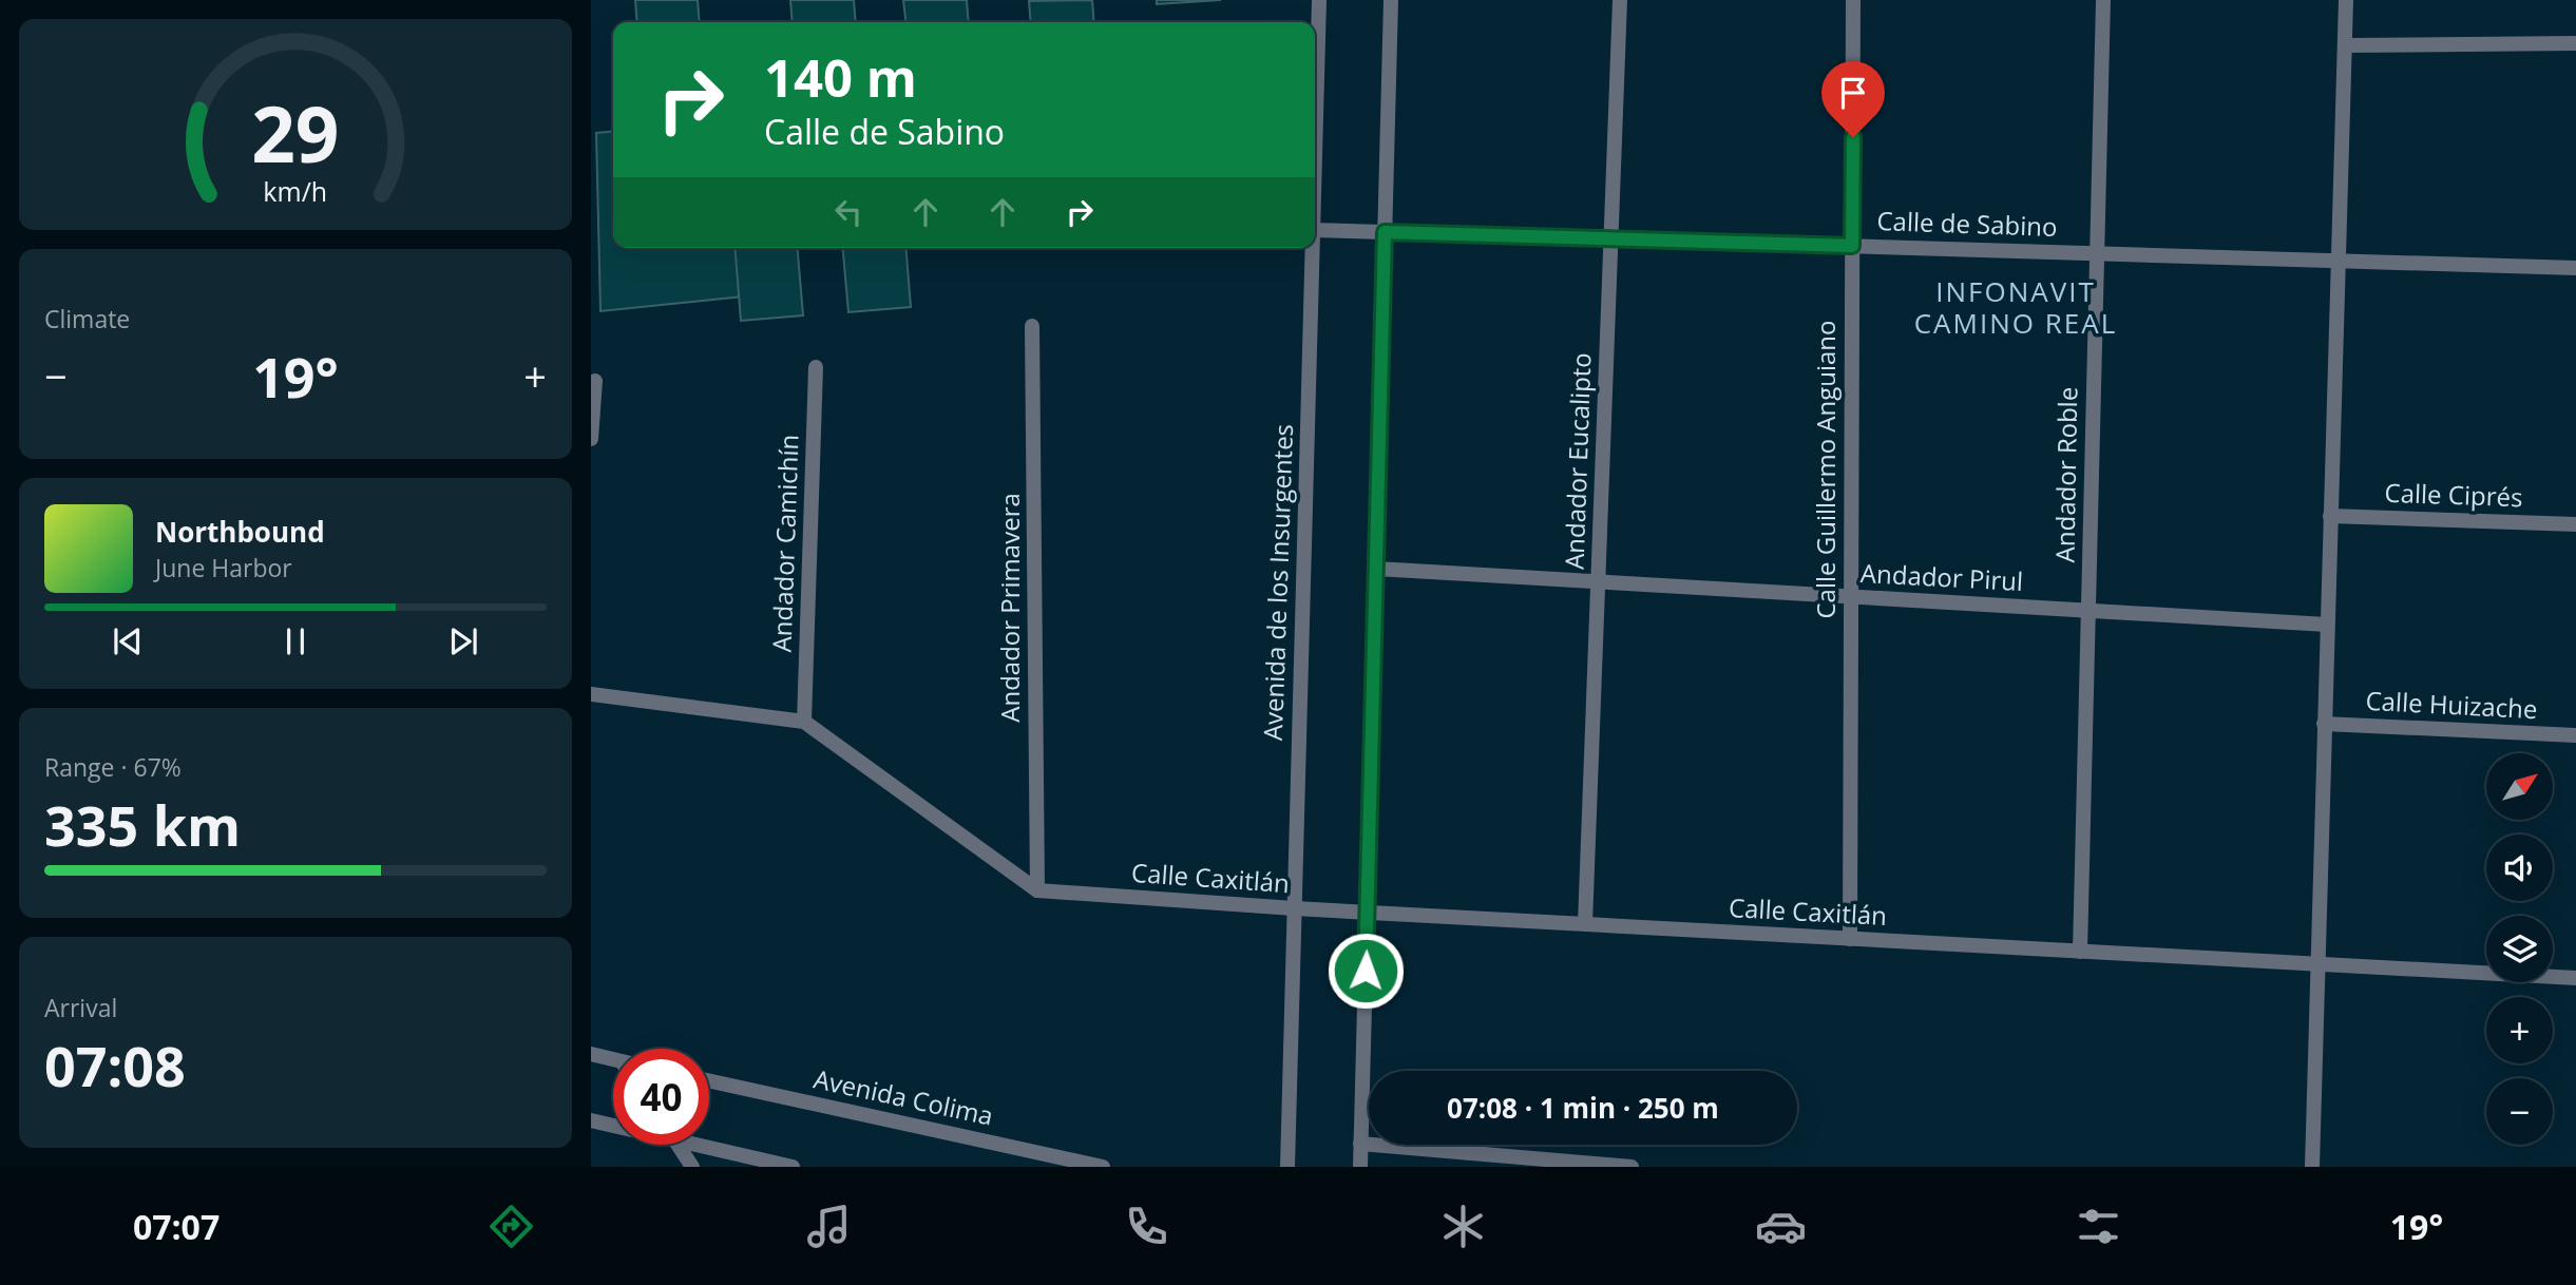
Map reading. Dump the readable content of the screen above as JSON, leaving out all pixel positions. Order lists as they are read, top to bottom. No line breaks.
{"streets":{"street":["Calle de Sabino","Andador Eucalipto","Calle Guillermo Anguiano","Andador Roble","Calle Ciprés","Andador Camichín","Andador Pirul","Avenida de los Insurgentes","Andador Primavera","Calle Huizache","Calle Caxitlán","Avenida Colima"]},"crossings":[["Calle de Sabino","Andador Eucalipto"],["Calle de Sabino","Calle Guillermo Anguiano"],["Calle de Sabino","Andador Roble"],["Andador Eucalipto","Andador Pirul"],["Andador Eucalipto","Calle Caxitlán"],["Calle Guillermo Anguiano","Andador Pirul"],["Calle Guillermo Anguiano","Calle Caxitlán"],["Andador Roble","Andador Pirul"],["Andador Roble","Calle Caxitlán"],["Avenida de los Insurgentes","Calle Caxitlán"],["Andador Primavera","Calle Caxitlán"]],"districts":["INFONAVIT CAMINO REAL"],"north":"top right","page":{"turn":["140 m","Calle de Sabino"],"tile":["Climate",["Range · 67%","335 km"],["Arrival","07:08"]],"heat":["−","19°","+"],"song":["Northbound","June Harbor"],"map_buttons":["+","−"],"limit":"40","trip":"07:08 · 1 min · 250 m","tabs":["07:07","19°"],"gauge":["29","km/h"]}}
